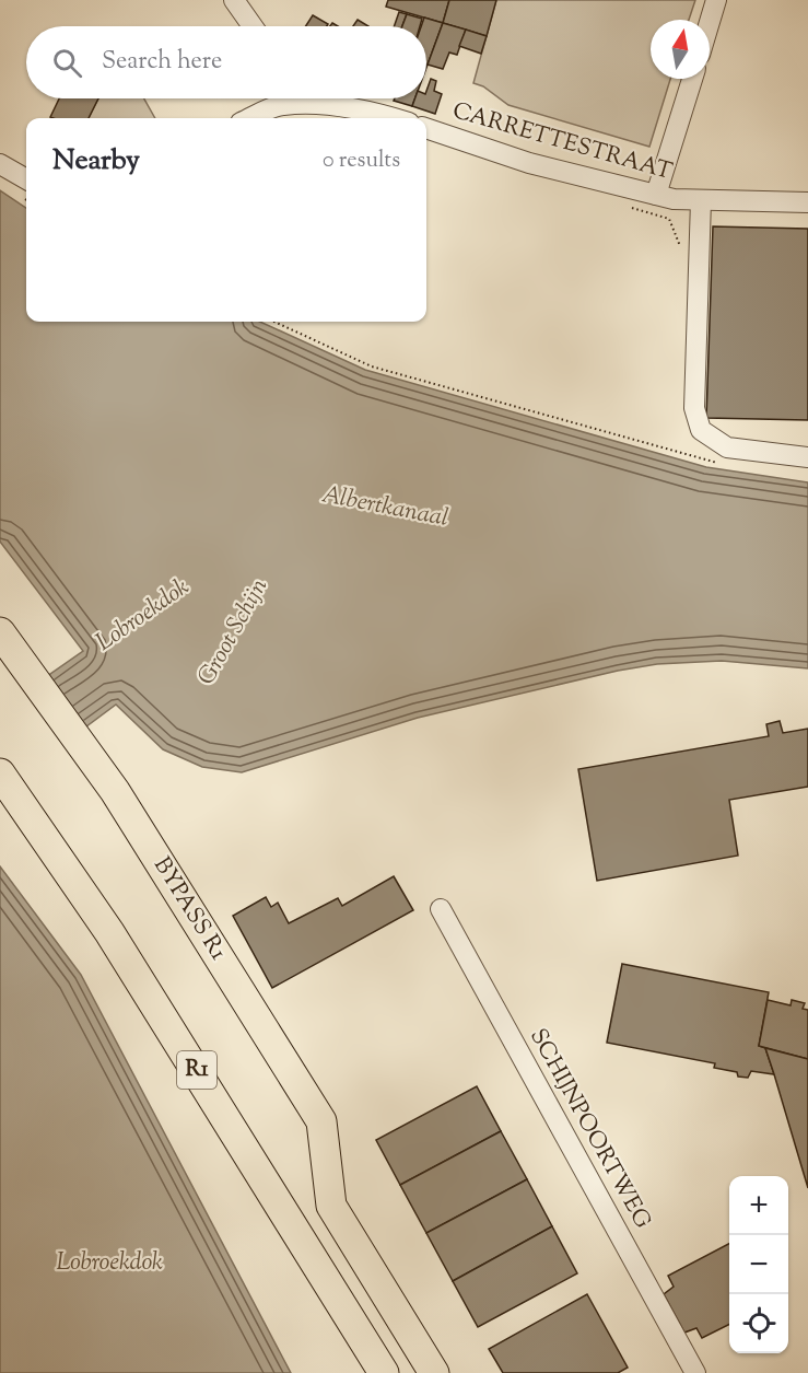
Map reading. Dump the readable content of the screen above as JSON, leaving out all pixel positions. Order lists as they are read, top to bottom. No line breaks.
{"streets":{"highway":["BYPASS R1","R1"],"street":["CARRETTESTRAAT","SCHIJNPOORTWEG"]},"water":["Albertkanaal","Lobroekdok","Groot Schijn"],"north":"top","page":{"search":"Search here","heading":["Nearby","0 results"],"map_buttons":["+","−"]}}
